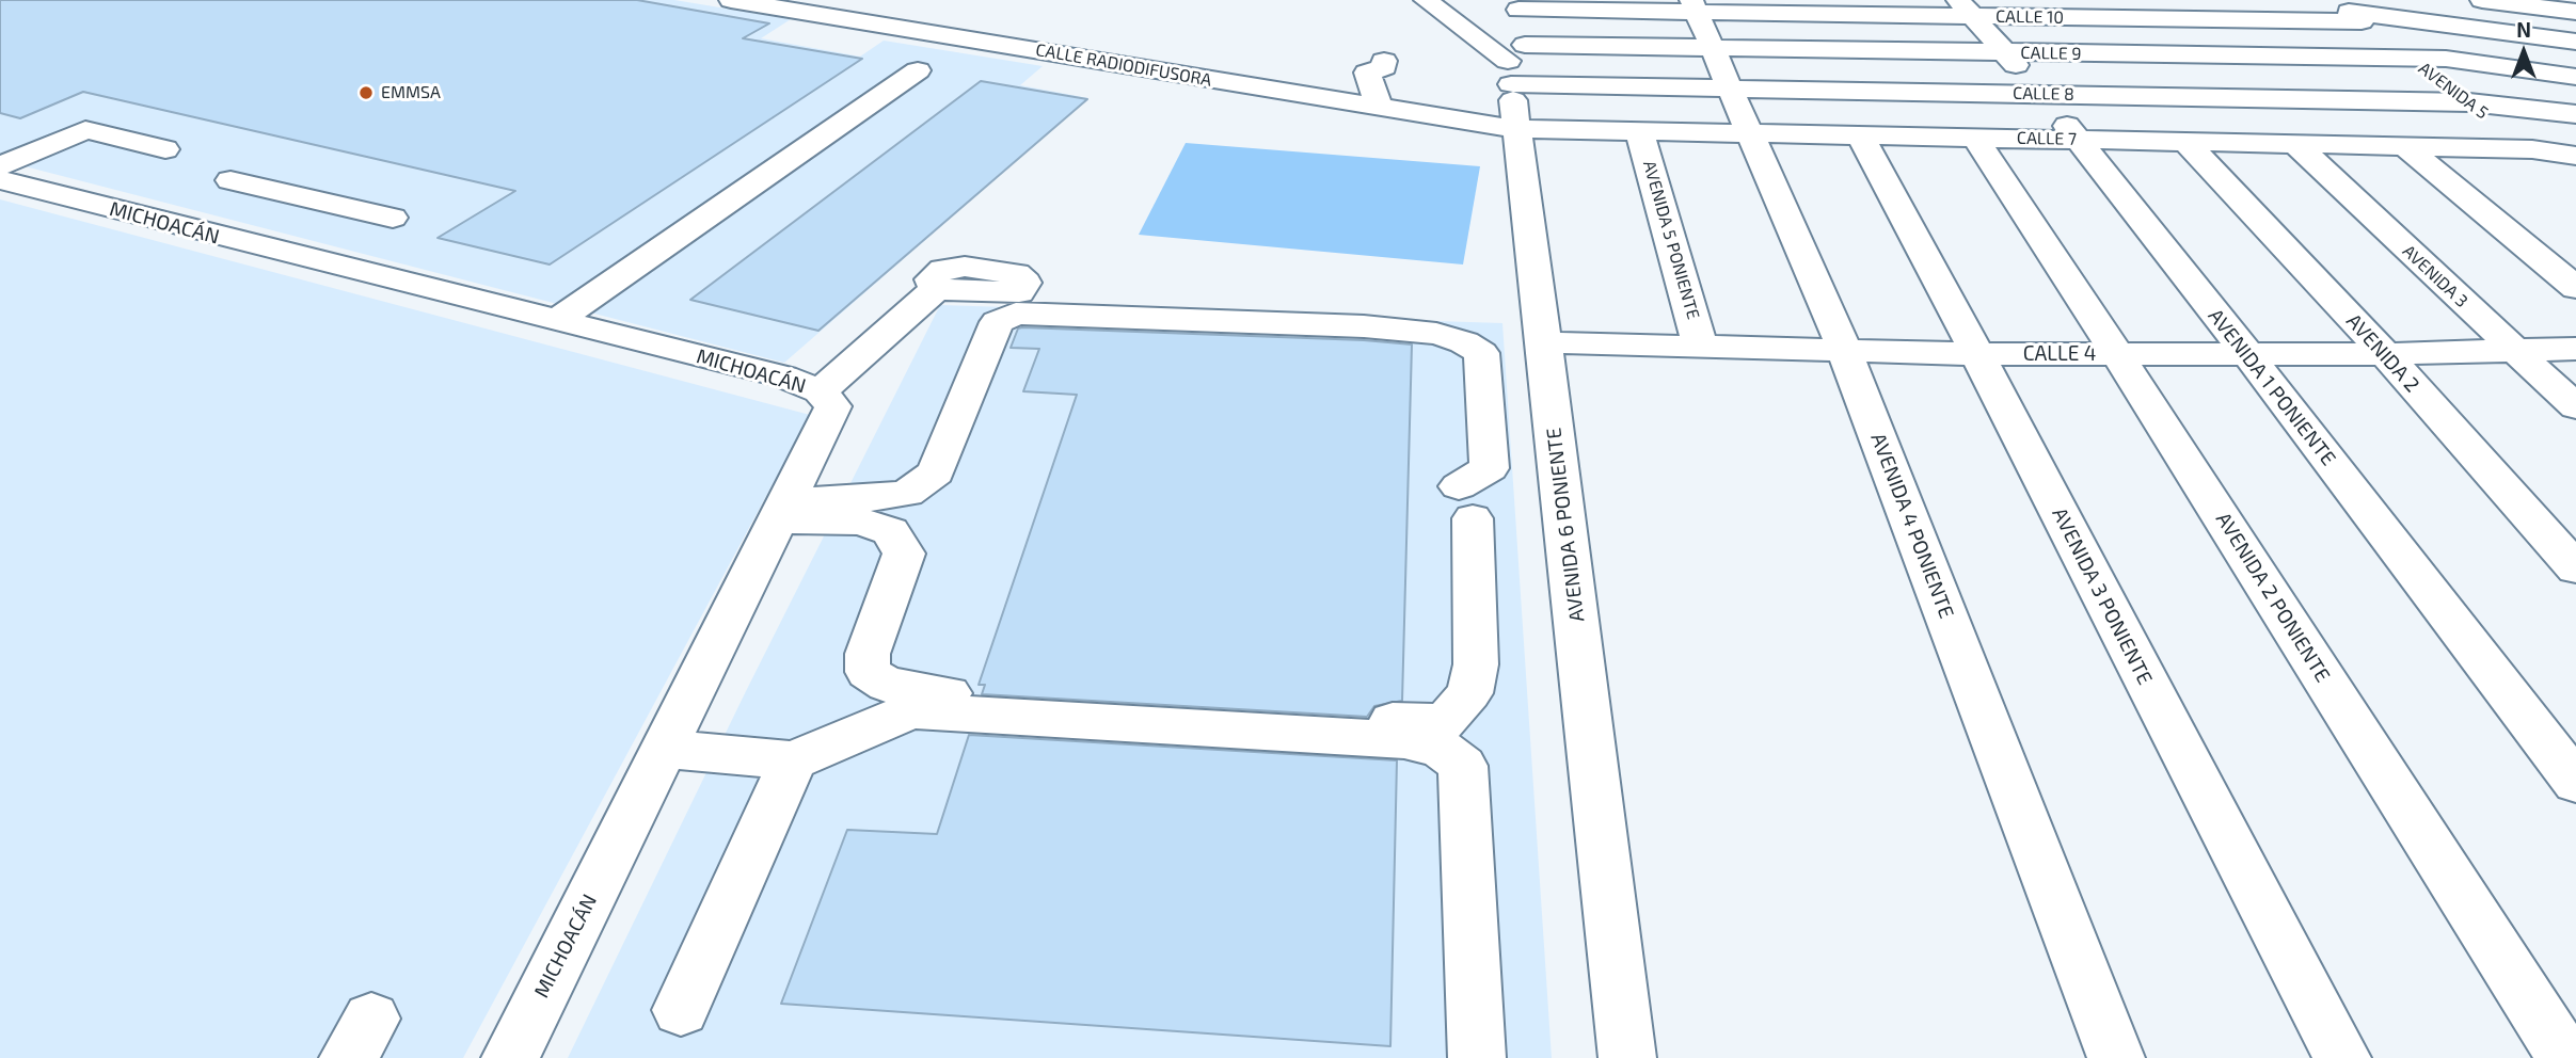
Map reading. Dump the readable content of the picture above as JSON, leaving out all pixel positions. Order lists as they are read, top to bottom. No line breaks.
{"streets":{"street":["CALLE 10","CALLE 9","CALLE RADIODIFUSORA","AVENIDA 5","CALLE 8","CALLE 7","MICHOACÁN","AVENIDA 5 PONIENTE","AVENIDA 3","AVENIDA 2","CALLE 4","AVENIDA 1 PONIENTE","AVENIDA 6 PONIENTE","AVENIDA 4 PONIENTE","AVENIDA 3 PONIENTE","AVENIDA 2 PONIENTE"]},"crossings":[["CALLE 10","AVENIDA 5"],["CALLE 10","AVENIDA 1 PONIENTE"],["CALLE 10","AVENIDA 6 PONIENTE"],["CALLE 10","AVENIDA 4 PONIENTE"],["CALLE 9","AVENIDA 5"],["CALLE 9","CALLE 8"],["CALLE 9","AVENIDA 1 PONIENTE"],["CALLE 9","AVENIDA 6 PONIENTE"],["CALLE 9","AVENIDA 4 PONIENTE"],["CALLE RADIODIFUSORA","CALLE 7"],["CALLE RADIODIFUSORA","AVENIDA 6 PONIENTE"],["AVENIDA 5","CALLE 8"],["AVENIDA 5","CALLE 7"],["CALLE 8","AVENIDA 1 PONIENTE"],["CALLE 8","AVENIDA 6 PONIENTE"],["CALLE 8","AVENIDA 4 PONIENTE"],["CALLE 7","AVENIDA 5 PONIENTE"],["CALLE 7","AVENIDA 3"],["CALLE 7","AVENIDA 2"],["CALLE 7","AVENIDA 1 PONIENTE"],["CALLE 7","AVENIDA 6 PONIENTE"],["CALLE 7","AVENIDA 4 PONIENTE"],["CALLE 7","AVENIDA 3 PONIENTE"],["CALLE 7","AVENIDA 2 PONIENTE"],["AVENIDA 5 PONIENTE","CALLE 4"],["AVENIDA 3","CALLE 4"],["AVENIDA 2","CALLE 4"],["CALLE 4","AVENIDA 1 PONIENTE"],["CALLE 4","AVENIDA 6 PONIENTE"],["CALLE 4","AVENIDA 4 PONIENTE"],["CALLE 4","AVENIDA 3 PONIENTE"],["CALLE 4","AVENIDA 2 PONIENTE"]],"places":["EMMSA"],"north":"top"}
